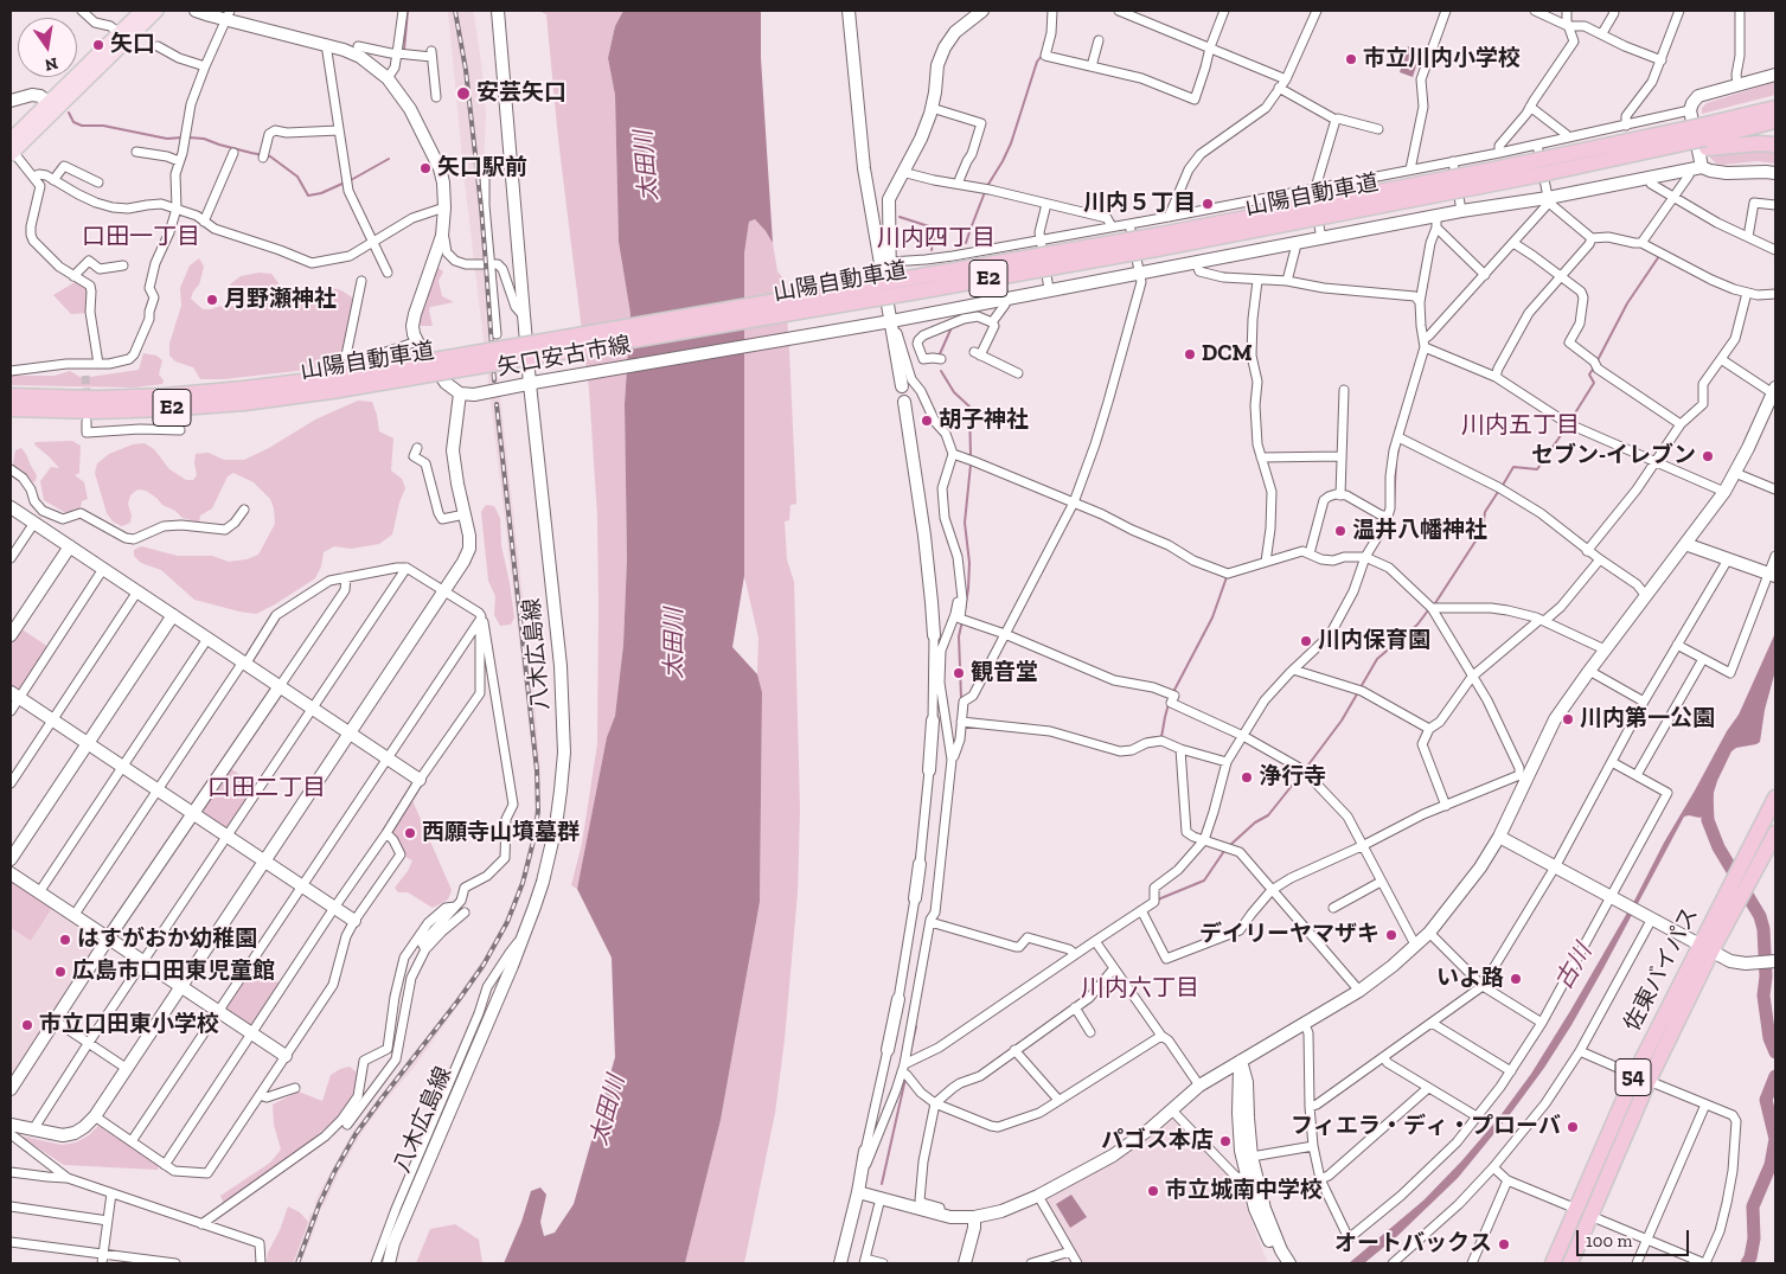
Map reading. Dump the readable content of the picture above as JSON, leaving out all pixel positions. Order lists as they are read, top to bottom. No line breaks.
{"streets":{"highway":["山陽自動車道","E2","佐東バイパス","54"],"street":["矢口安古市線","八木広島線"]},"crossings":[["矢口安古市線","八木広島線"]],"districts":["口田一丁目","川内四丁目","川内五丁目","口田二丁目","川内六丁目"],"water":["太田川","古川"],"places":["矢口","市立川内小学校","安芸矢口","矢口駅前","川内５丁目","月野瀬神社","DCM","胡子神社","セブン-イレブン","温井八幡神社","川内保育園","観音堂","川内第一公園","浄行寺","西願寺山墳墓群","デイリーヤマザキ","はすがおか幼稚園","広島市口田東児童館","いよ路","市立口田東小学校","フィエラ・ディ・プローバ","パゴス本店","市立城南中学校","オートバックス"],"scale_bar":"100 m","north":"bottom"}
